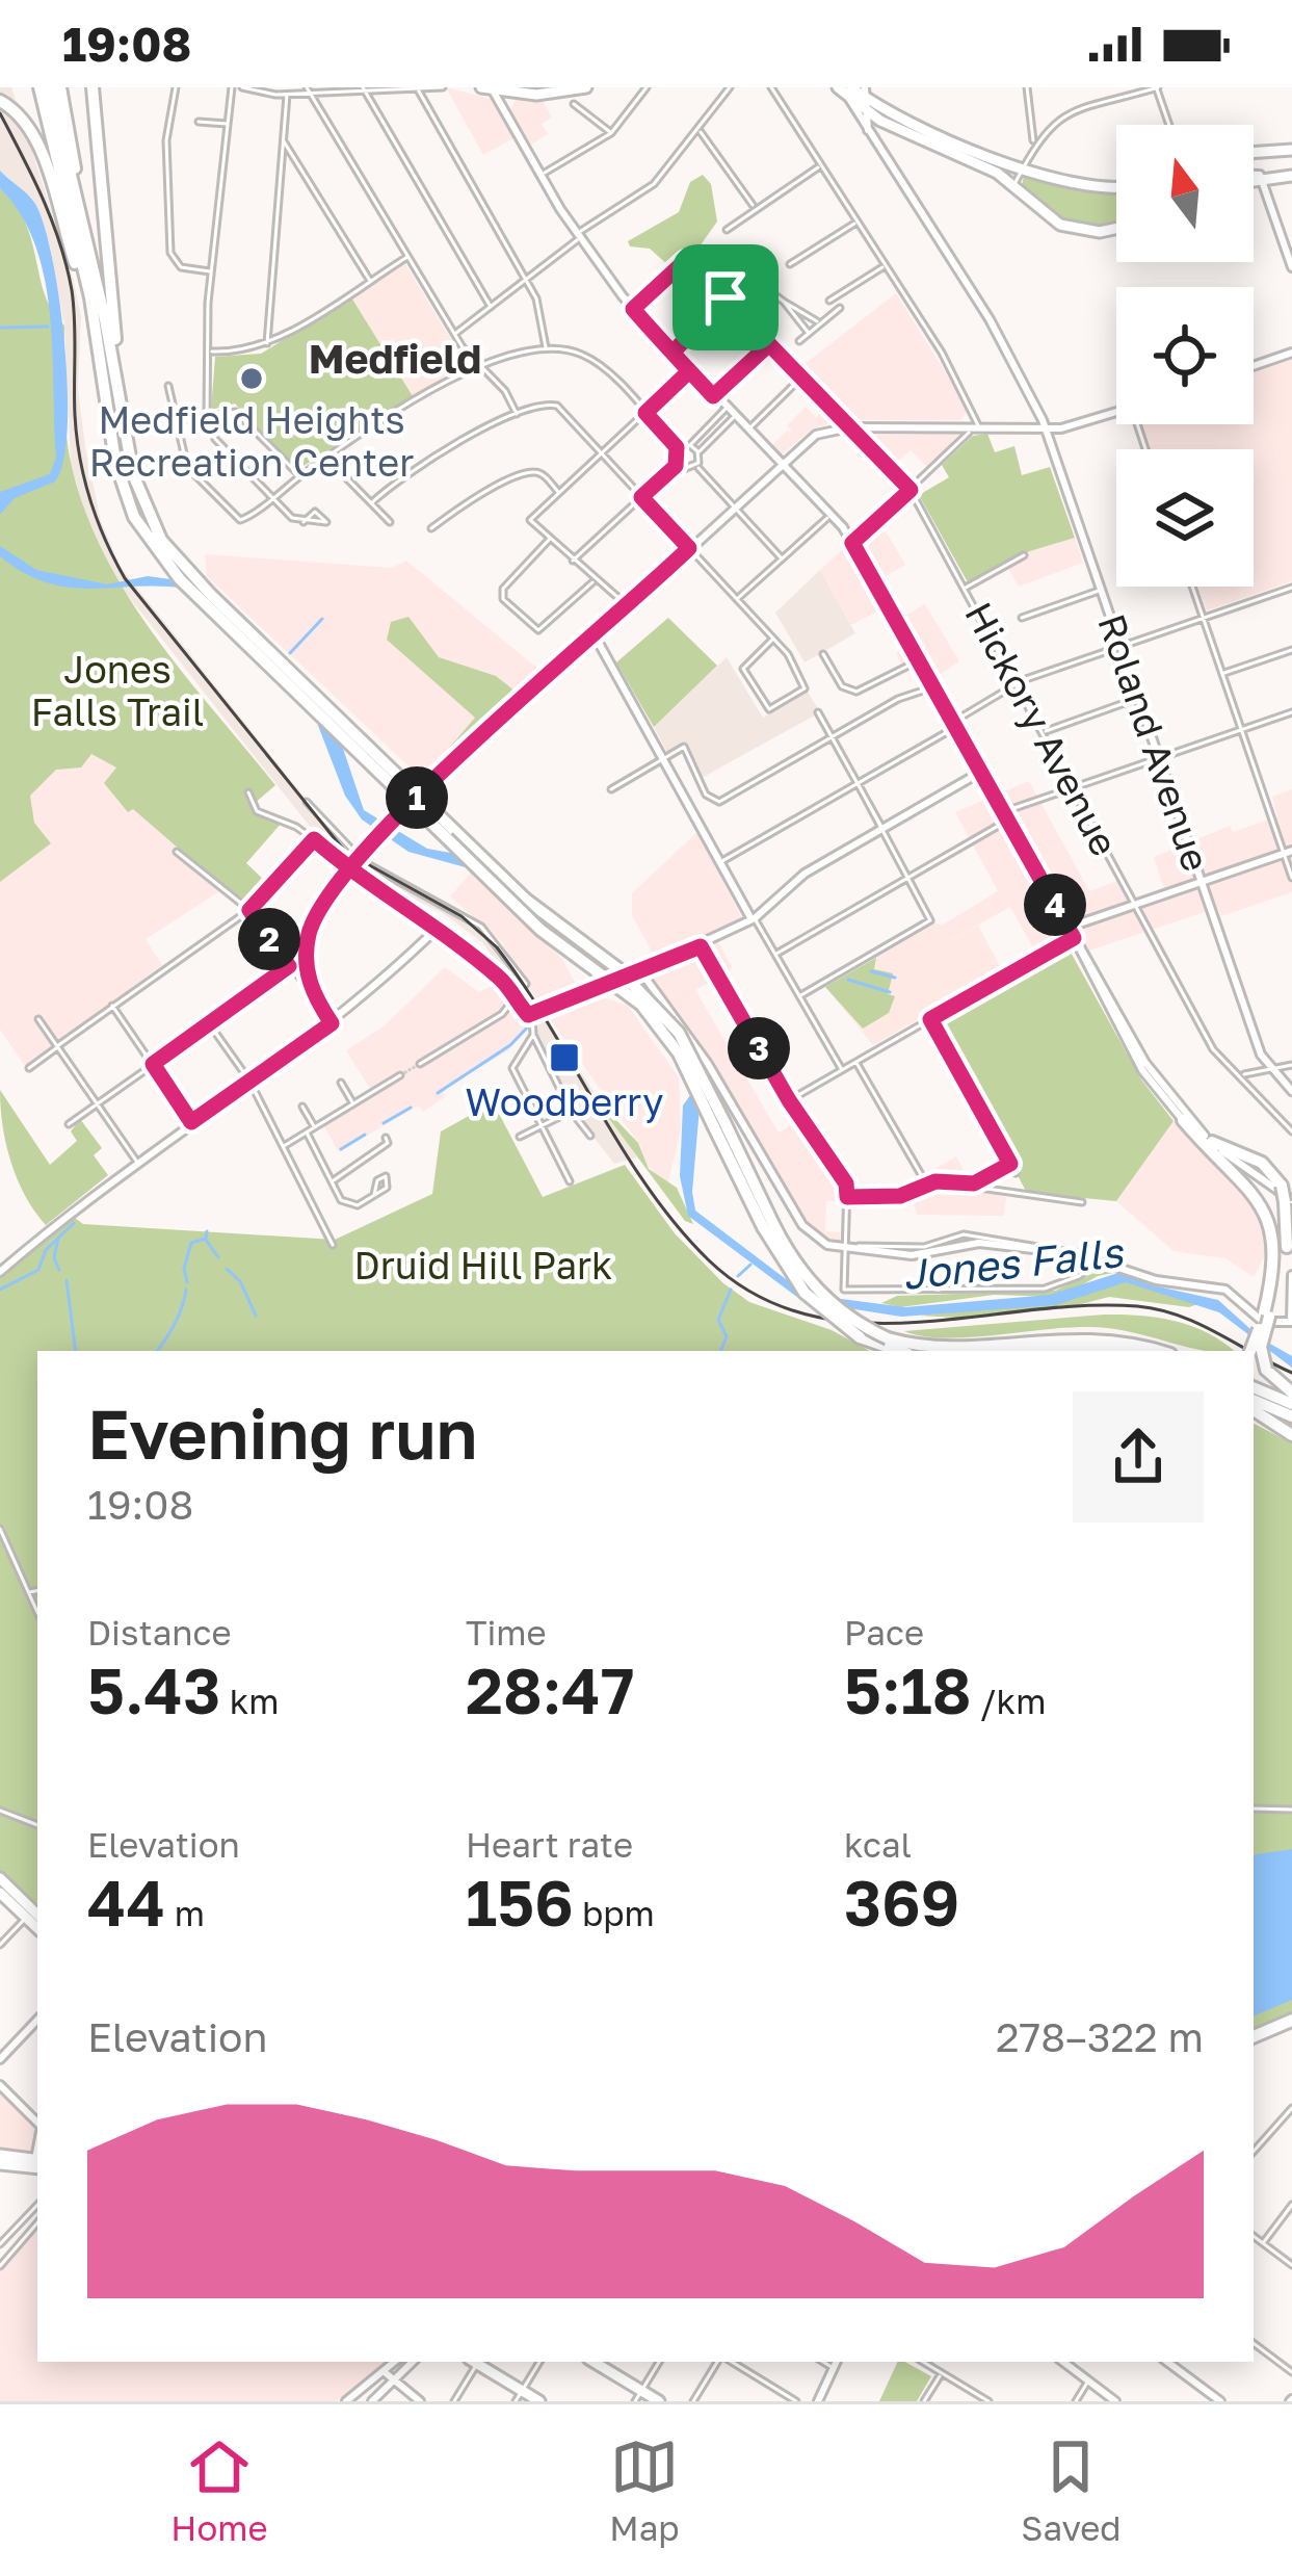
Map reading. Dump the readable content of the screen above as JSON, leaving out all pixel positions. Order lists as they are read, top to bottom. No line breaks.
{"streets":{"street":["Hickory Avenue","Roland Avenue"]},"districts":["Medfield"],"water":["Jones Falls"],"parks":["Jones Falls Trail","Druid Hill Park"],"places":{"other":["Medfield Heights Recreation Center"],"transit":["Woodberry"]},"north":"top","page":{"status":"19:08","pins":["1","4","2","3"],"heading":["Evening run","19:08"],"stats":[["Distance","5.43 km"],["Time","28:47"],["Pace","5:18 /km"],["Elevation","44 m"],["Heart rate","156 bpm"],["kcal","369"]],"chart":["Elevation","278–322 m"],"tabs":["Home","Map","Saved"]}}
